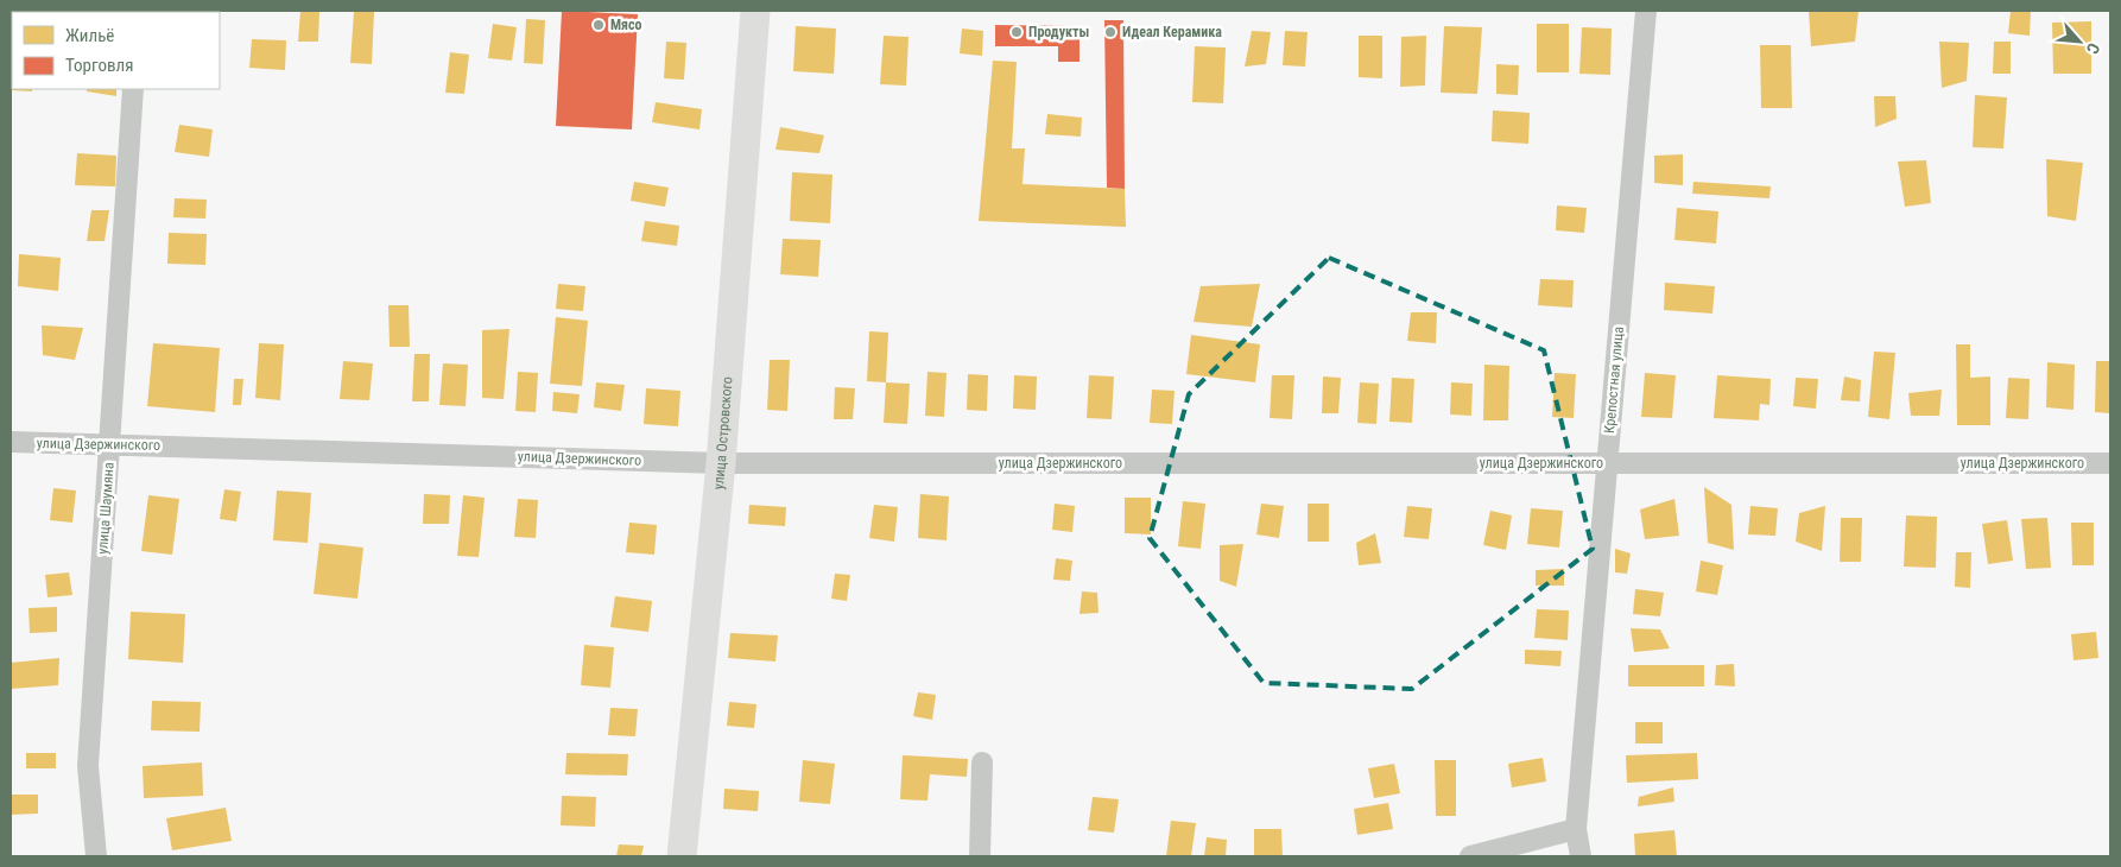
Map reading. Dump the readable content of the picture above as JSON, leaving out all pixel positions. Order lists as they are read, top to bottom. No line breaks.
{"streets":{"street":["Крепостная улица","улица Островского","улица Дзержинского","улица Шаумяна"]},"crossings":[["Крепостная улица","улица Дзержинского"],["улица Островского","улица Дзержинского"],["улица Дзержинского","улица Шаумяна"]],"places":["Мясо","Продукты","Идеал Керамика"],"legend":["Жильё","Торговля"],"north":"bottom right"}
